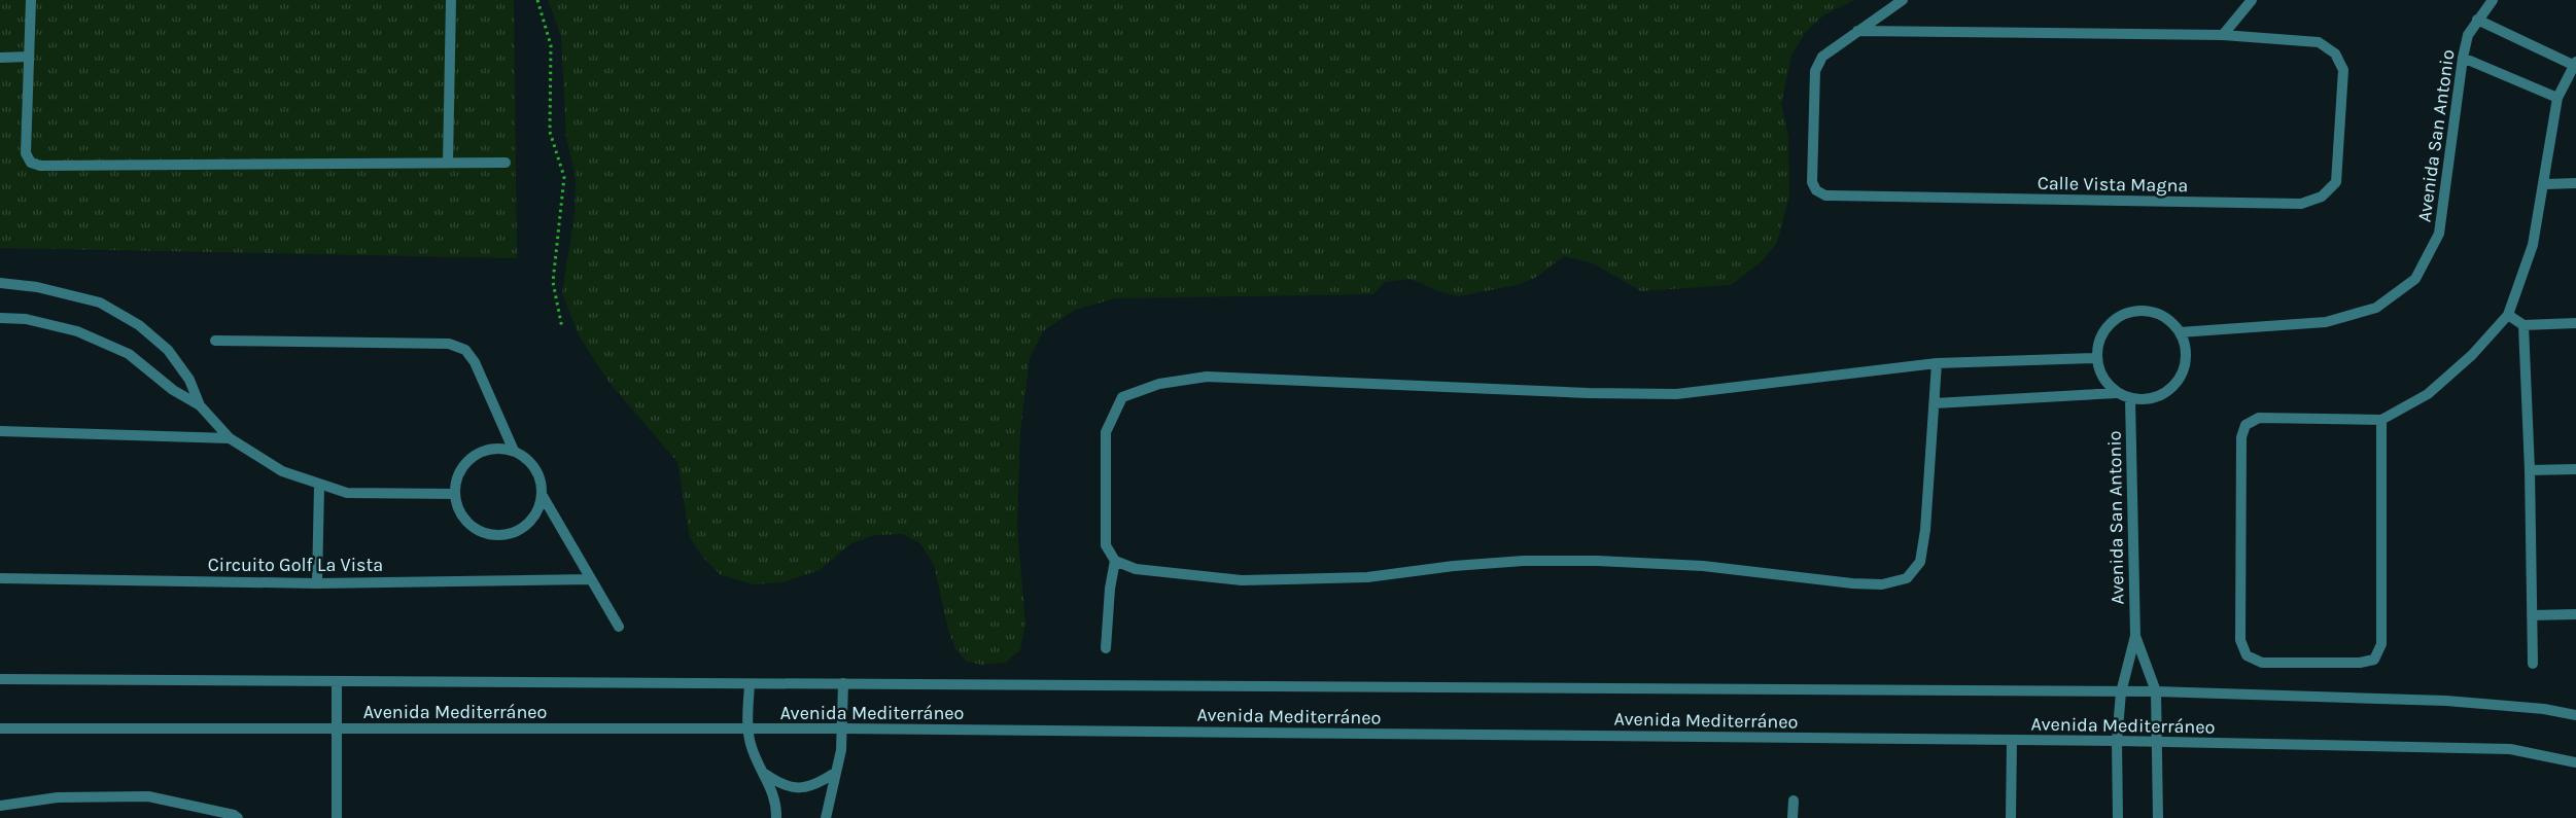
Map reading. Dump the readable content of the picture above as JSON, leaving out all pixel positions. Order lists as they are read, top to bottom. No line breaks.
{"streets":{"street":["Avenida San Antonio","Calle Vista Magna","Circuito Golf La Vista","Avenida Mediterráneo"]},"crossings":[["Avenida San Antonio","Avenida Mediterráneo"]]}
